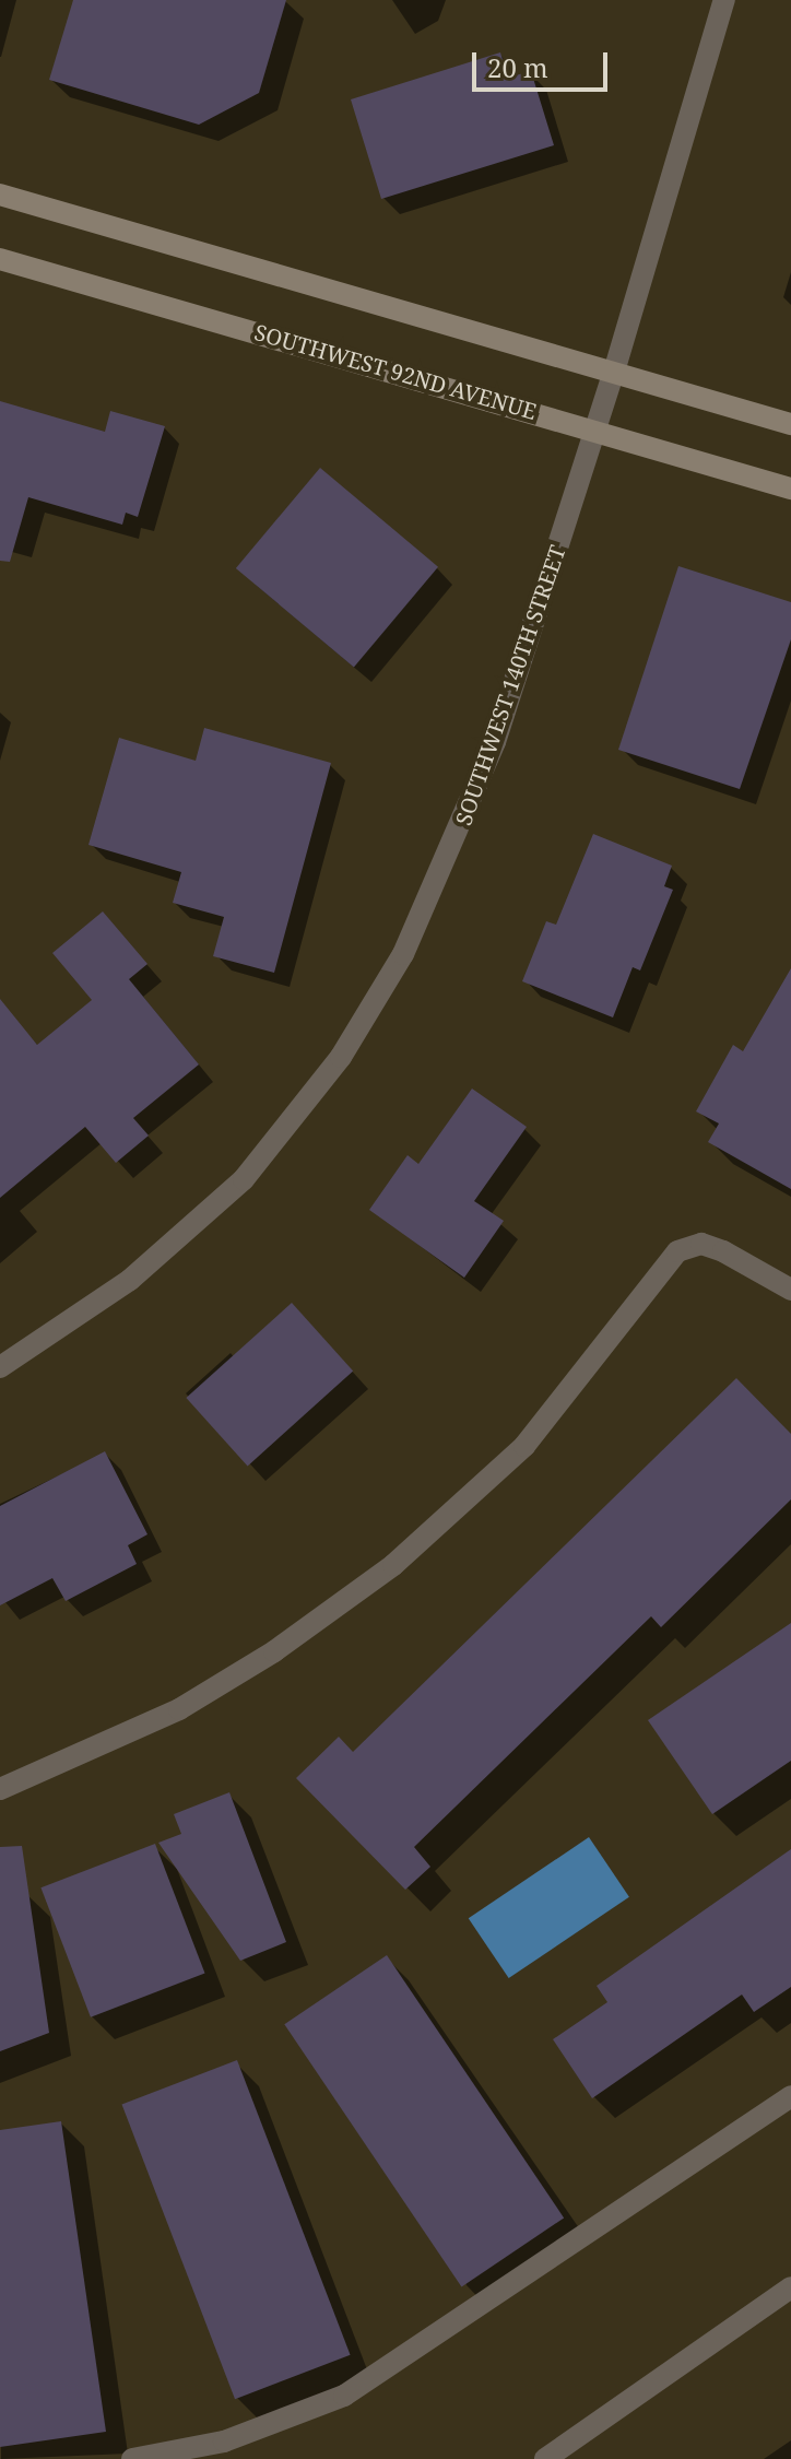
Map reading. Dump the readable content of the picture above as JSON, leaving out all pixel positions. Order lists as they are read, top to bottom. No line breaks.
{"streets":{"street":["SOUTHWEST 92ND AVENUE","SOUTHWEST 140TH STREET"]},"crossings":[["SOUTHWEST 92ND AVENUE","SOUTHWEST 140TH STREET"]],"scale_bar":"20 m"}
